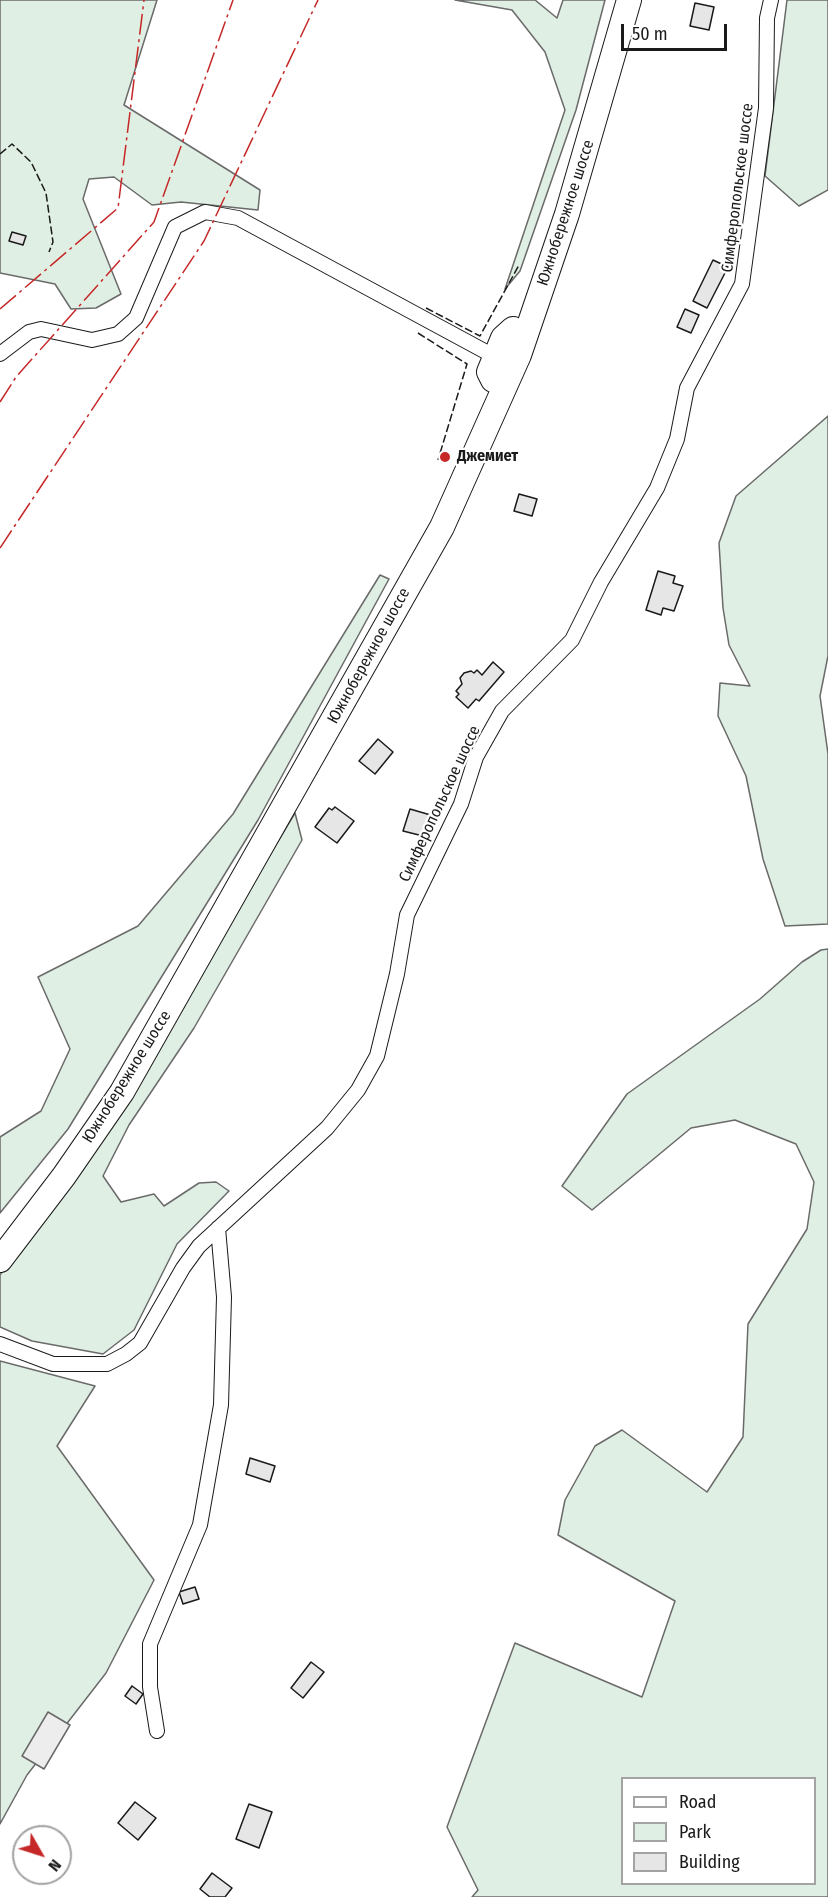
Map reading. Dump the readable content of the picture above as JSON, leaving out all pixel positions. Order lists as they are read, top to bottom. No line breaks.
{"streets":{"highway":["Южнобережное шоссе"],"street":["Симферопольское шоссе"]},"places":["Джемиет"],"legend":["Road","Park","Building"],"scale_bar":"50 m","north":"bottom right"}
